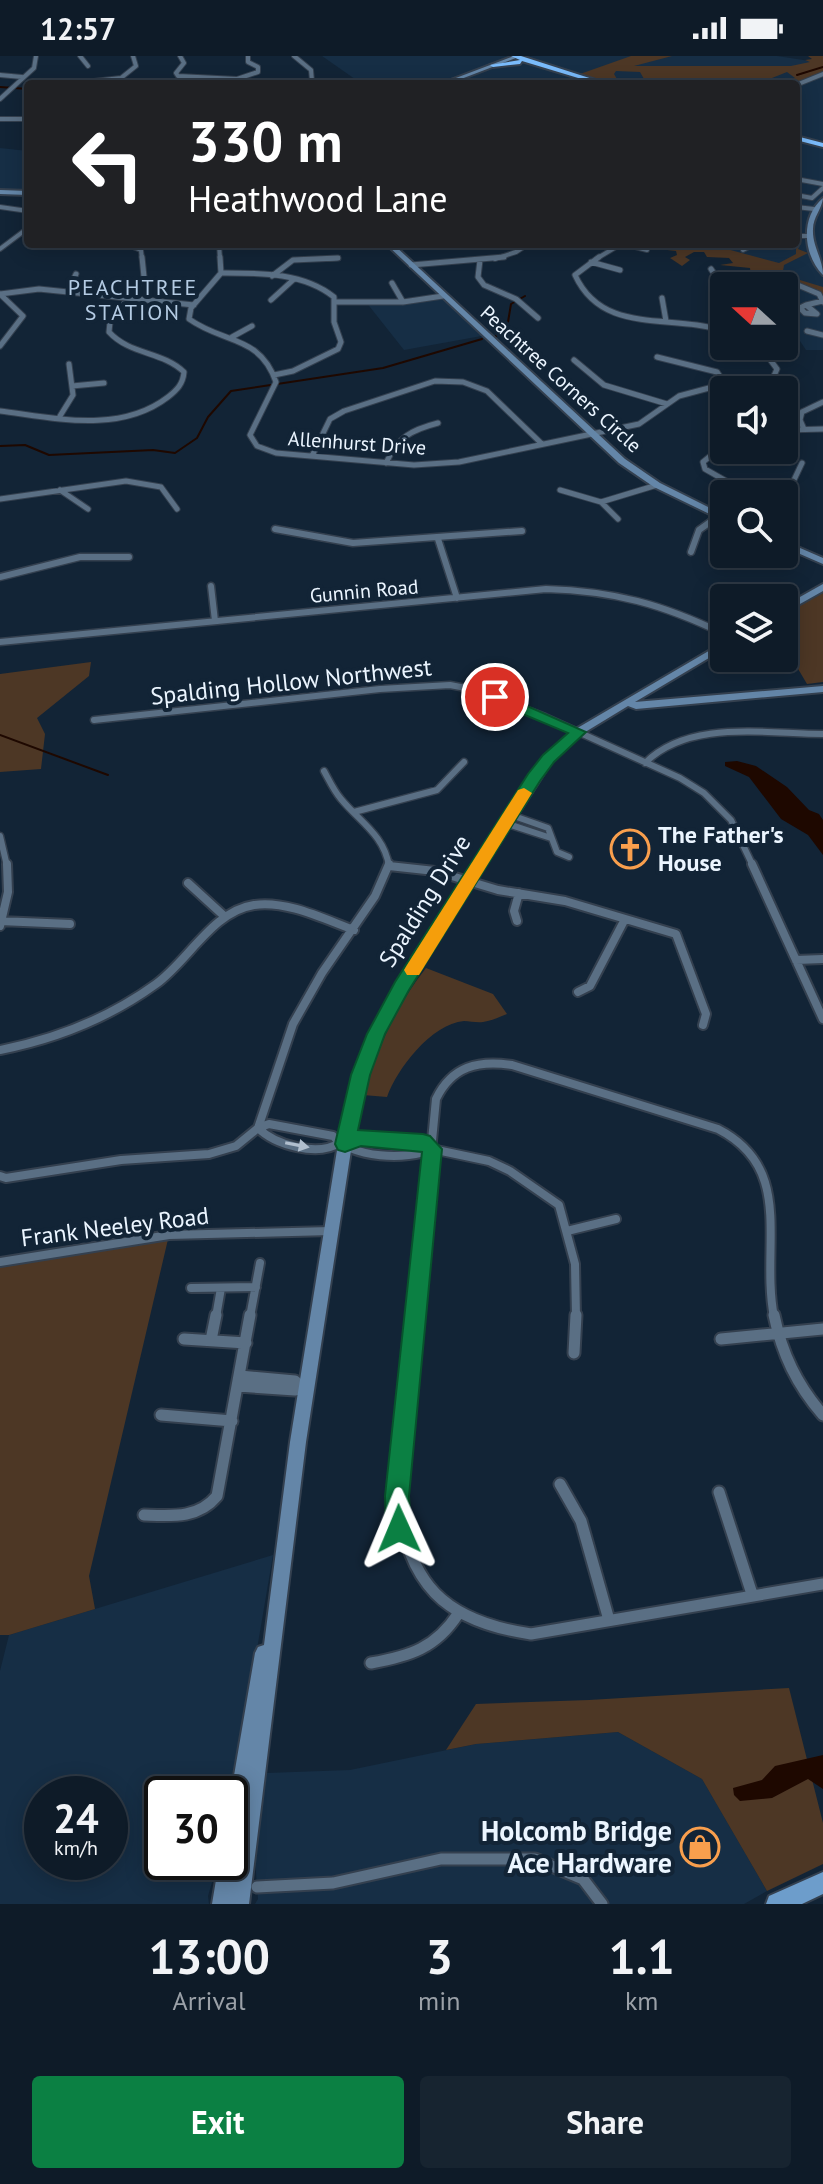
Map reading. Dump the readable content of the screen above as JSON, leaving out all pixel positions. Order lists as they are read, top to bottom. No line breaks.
{"streets":{"main road":["Peachtree Corners Circle","Spalding Drive"],"street":["Allenhurst Drive","Gunnin Road","Spalding Hollow Northwest","Frank Neeley Road"]},"crossings":[["Peachtree Corners Circle","Allenhurst Drive"],["Spalding Hollow Northwest","Spalding Drive"],["Spalding Drive","Frank Neeley Road"]],"districts":["PEACHTREE STATION"],"places":{"church":["The Father's House"],"shop":["Holcomb Bridge Ace Hardware"]},"north":"left","page":{"status":"12:57","turn":["330 m","Heathwood Lane"],"speed":"24 km/h","limit":"30","eta":["13:00","Arrival","3","min","1.1","km"],"buttons":["Exit","Share"]}}
